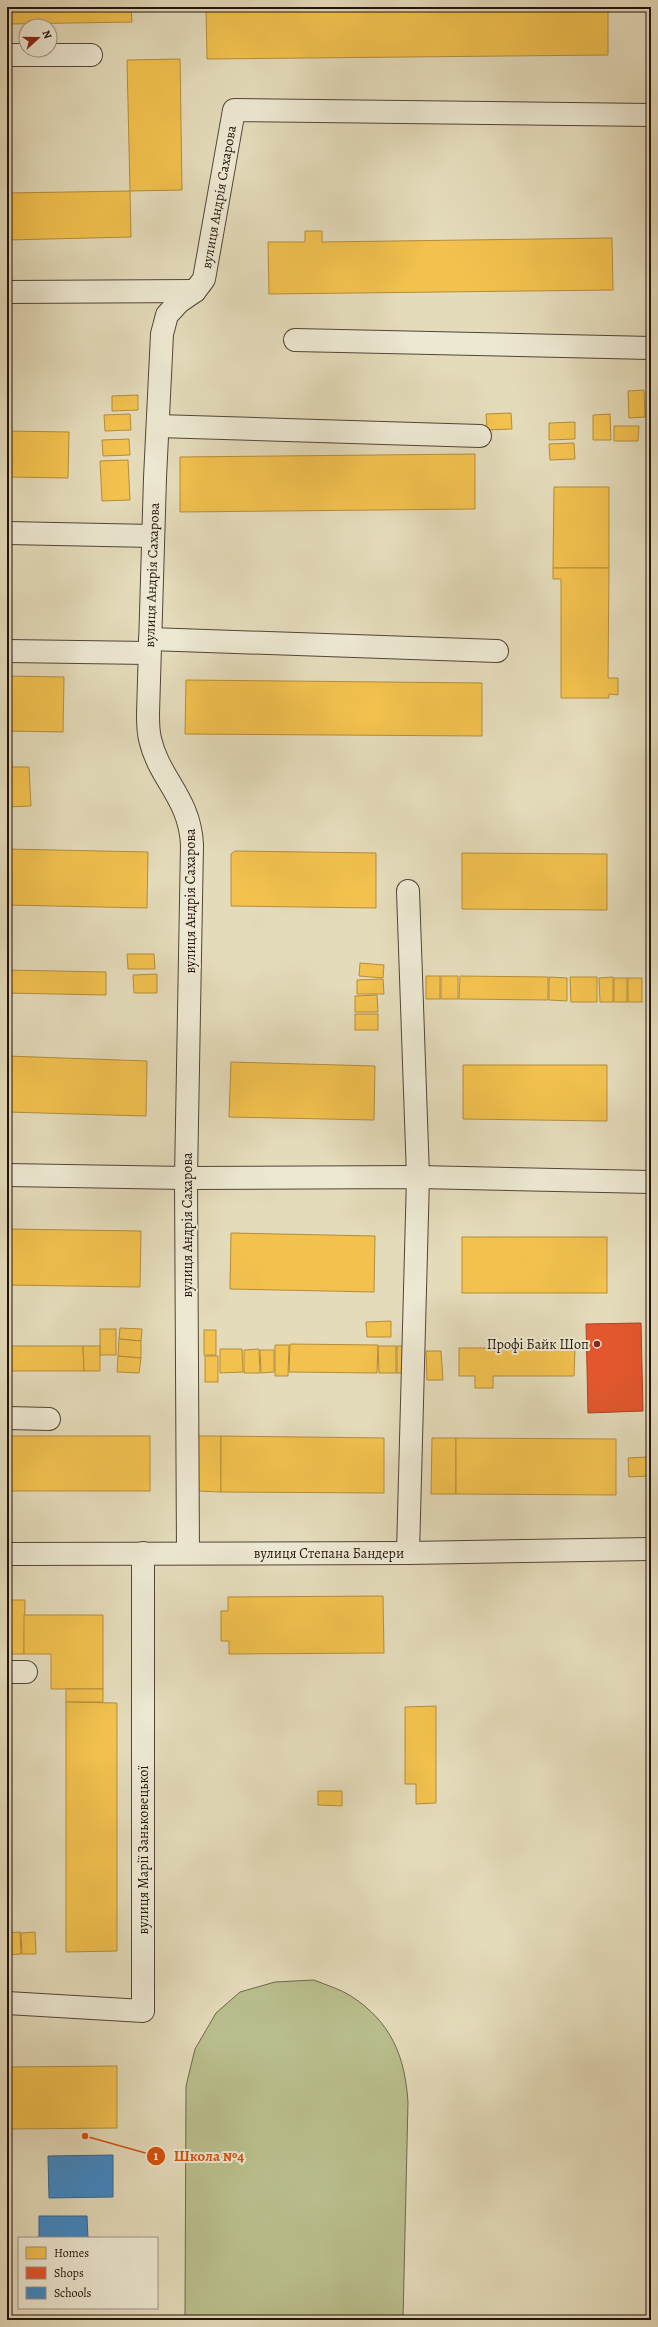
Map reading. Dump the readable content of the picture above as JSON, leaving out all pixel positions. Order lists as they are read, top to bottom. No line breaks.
{"streets":{"street":["вулиця Андрія Сахарова","вулиця Степана Бандери","вулиця Марії Заньковецької"]},"crossings":[["вулиця Андрія Сахарова","вулиця Степана Бандери"],["вулиця Степана Бандери","вулиця Марії Заньковецької"]],"places":["Профі Байк Шоп","Школа №4"],"legend":["Homes","Shops","Schools"],"north":"right"}
